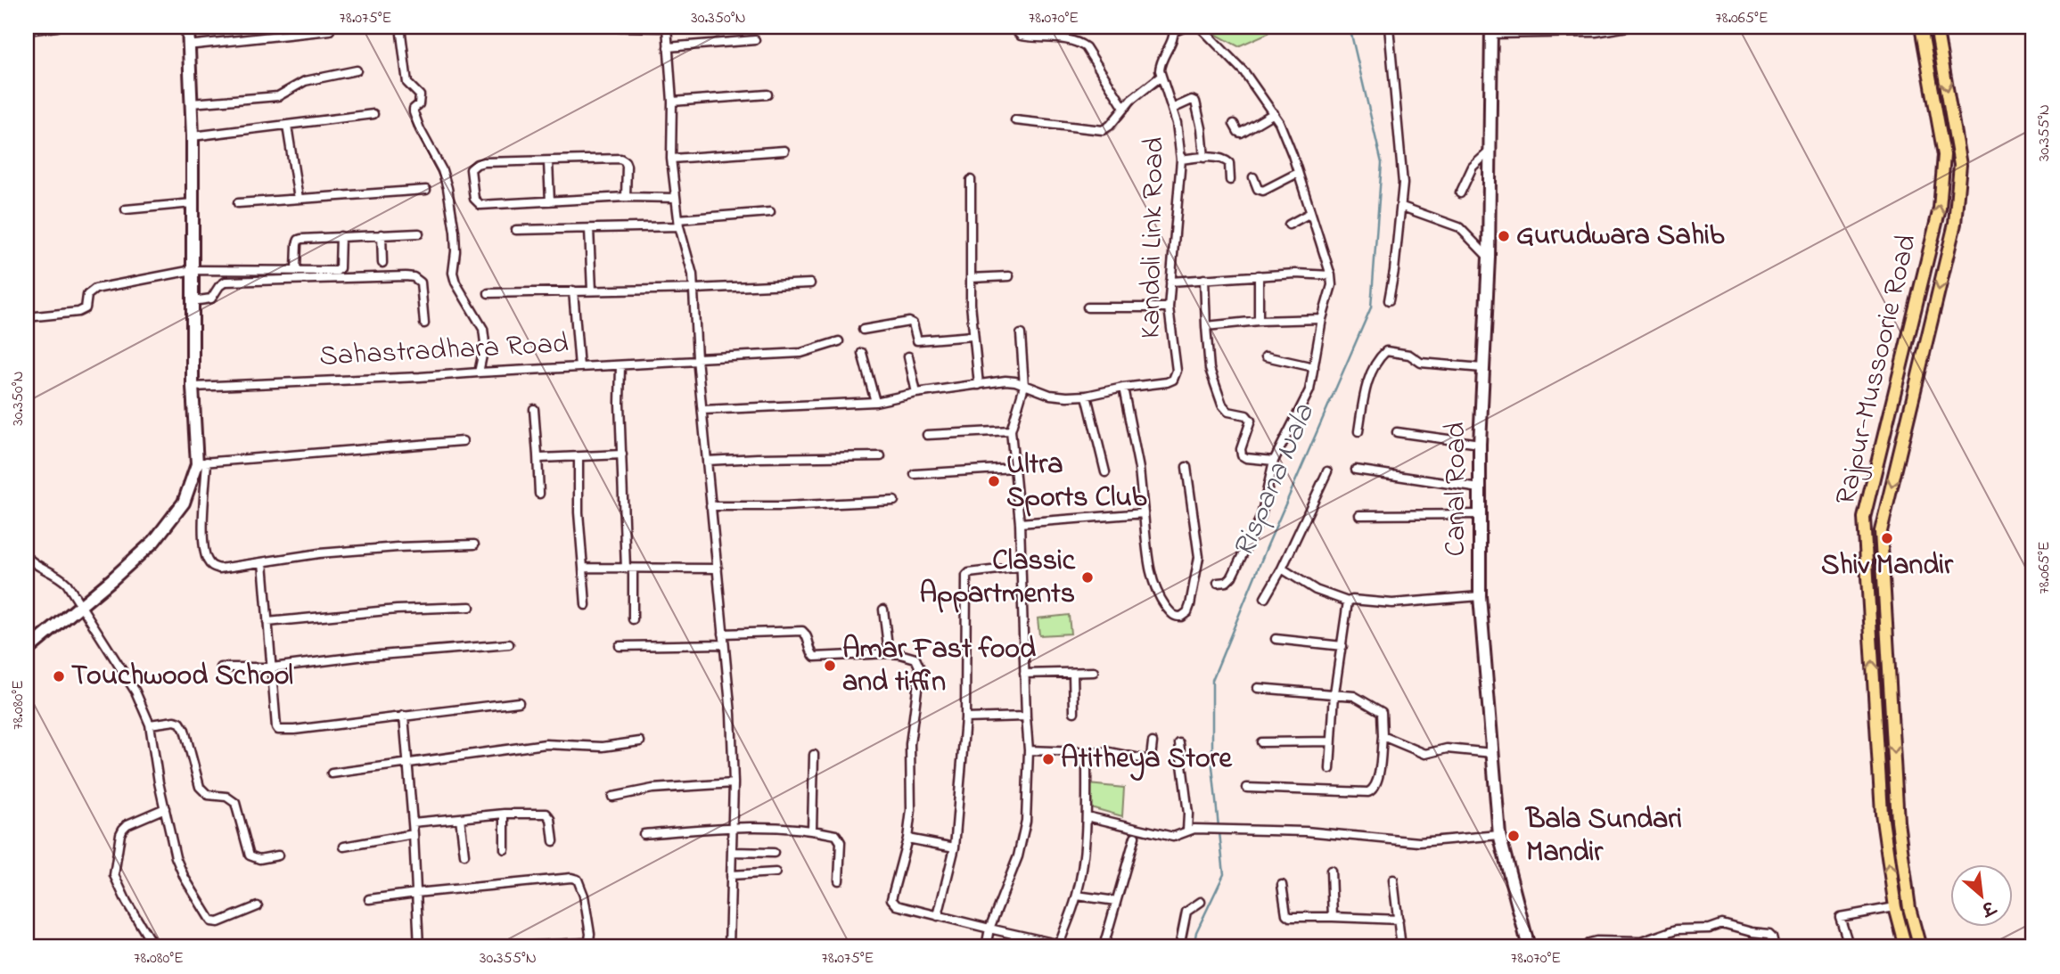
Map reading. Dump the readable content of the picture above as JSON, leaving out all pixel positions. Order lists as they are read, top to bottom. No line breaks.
{"streets":{"main road":["Rajpur-Mussoorie Road"],"street":["Kandoli Link Road","Sahastradhara Road","Canal Road"]},"water":["Rispana Nala"],"places":["Gurudwara Sahib","Ultra Sports Club","Shiv Mandir","Classic Appartments","Amar Fast food and tiffin","Touchwood School","Atitheya Store","Bala Sundari Mandir"],"north":"bottom right","coordinates":["78.075°E","30.350°N","78.070°E","78.065°E","30.355°N","78.080°E"]}
